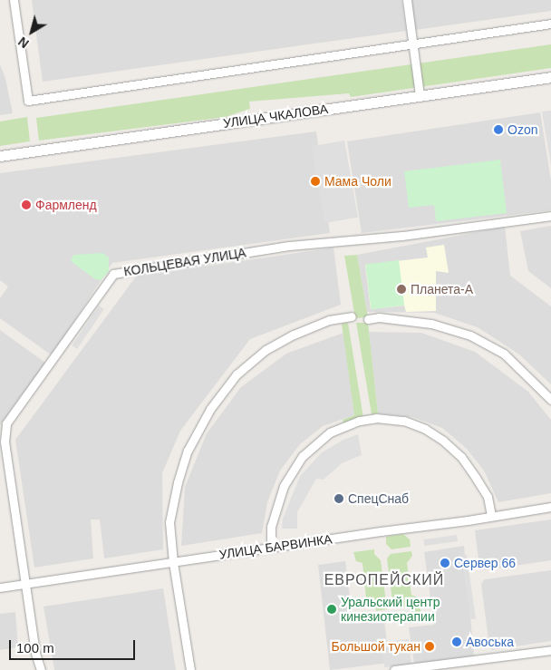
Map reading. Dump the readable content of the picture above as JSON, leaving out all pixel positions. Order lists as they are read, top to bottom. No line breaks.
{"streets":{"street":["УЛИЦА ЧКАЛОВА","КОЛЬЦЕВАЯ УЛИЦА","УЛИЦА БАРВИНКА"]},"crossings":[["КОЛЬЦЕВАЯ УЛИЦА","УЛИЦА БАРВИНКА"]],"districts":["ЕВРОПЕЙСКИЙ"],"places":["Ozon","Мама Чоли","Фармленд","Планета-А","СпецСнаб","Сервер 66","Уральский центр кинезиотерапии","Авоська","Большой тукан"],"scale_bar":"100 m","north":"bottom left"}
